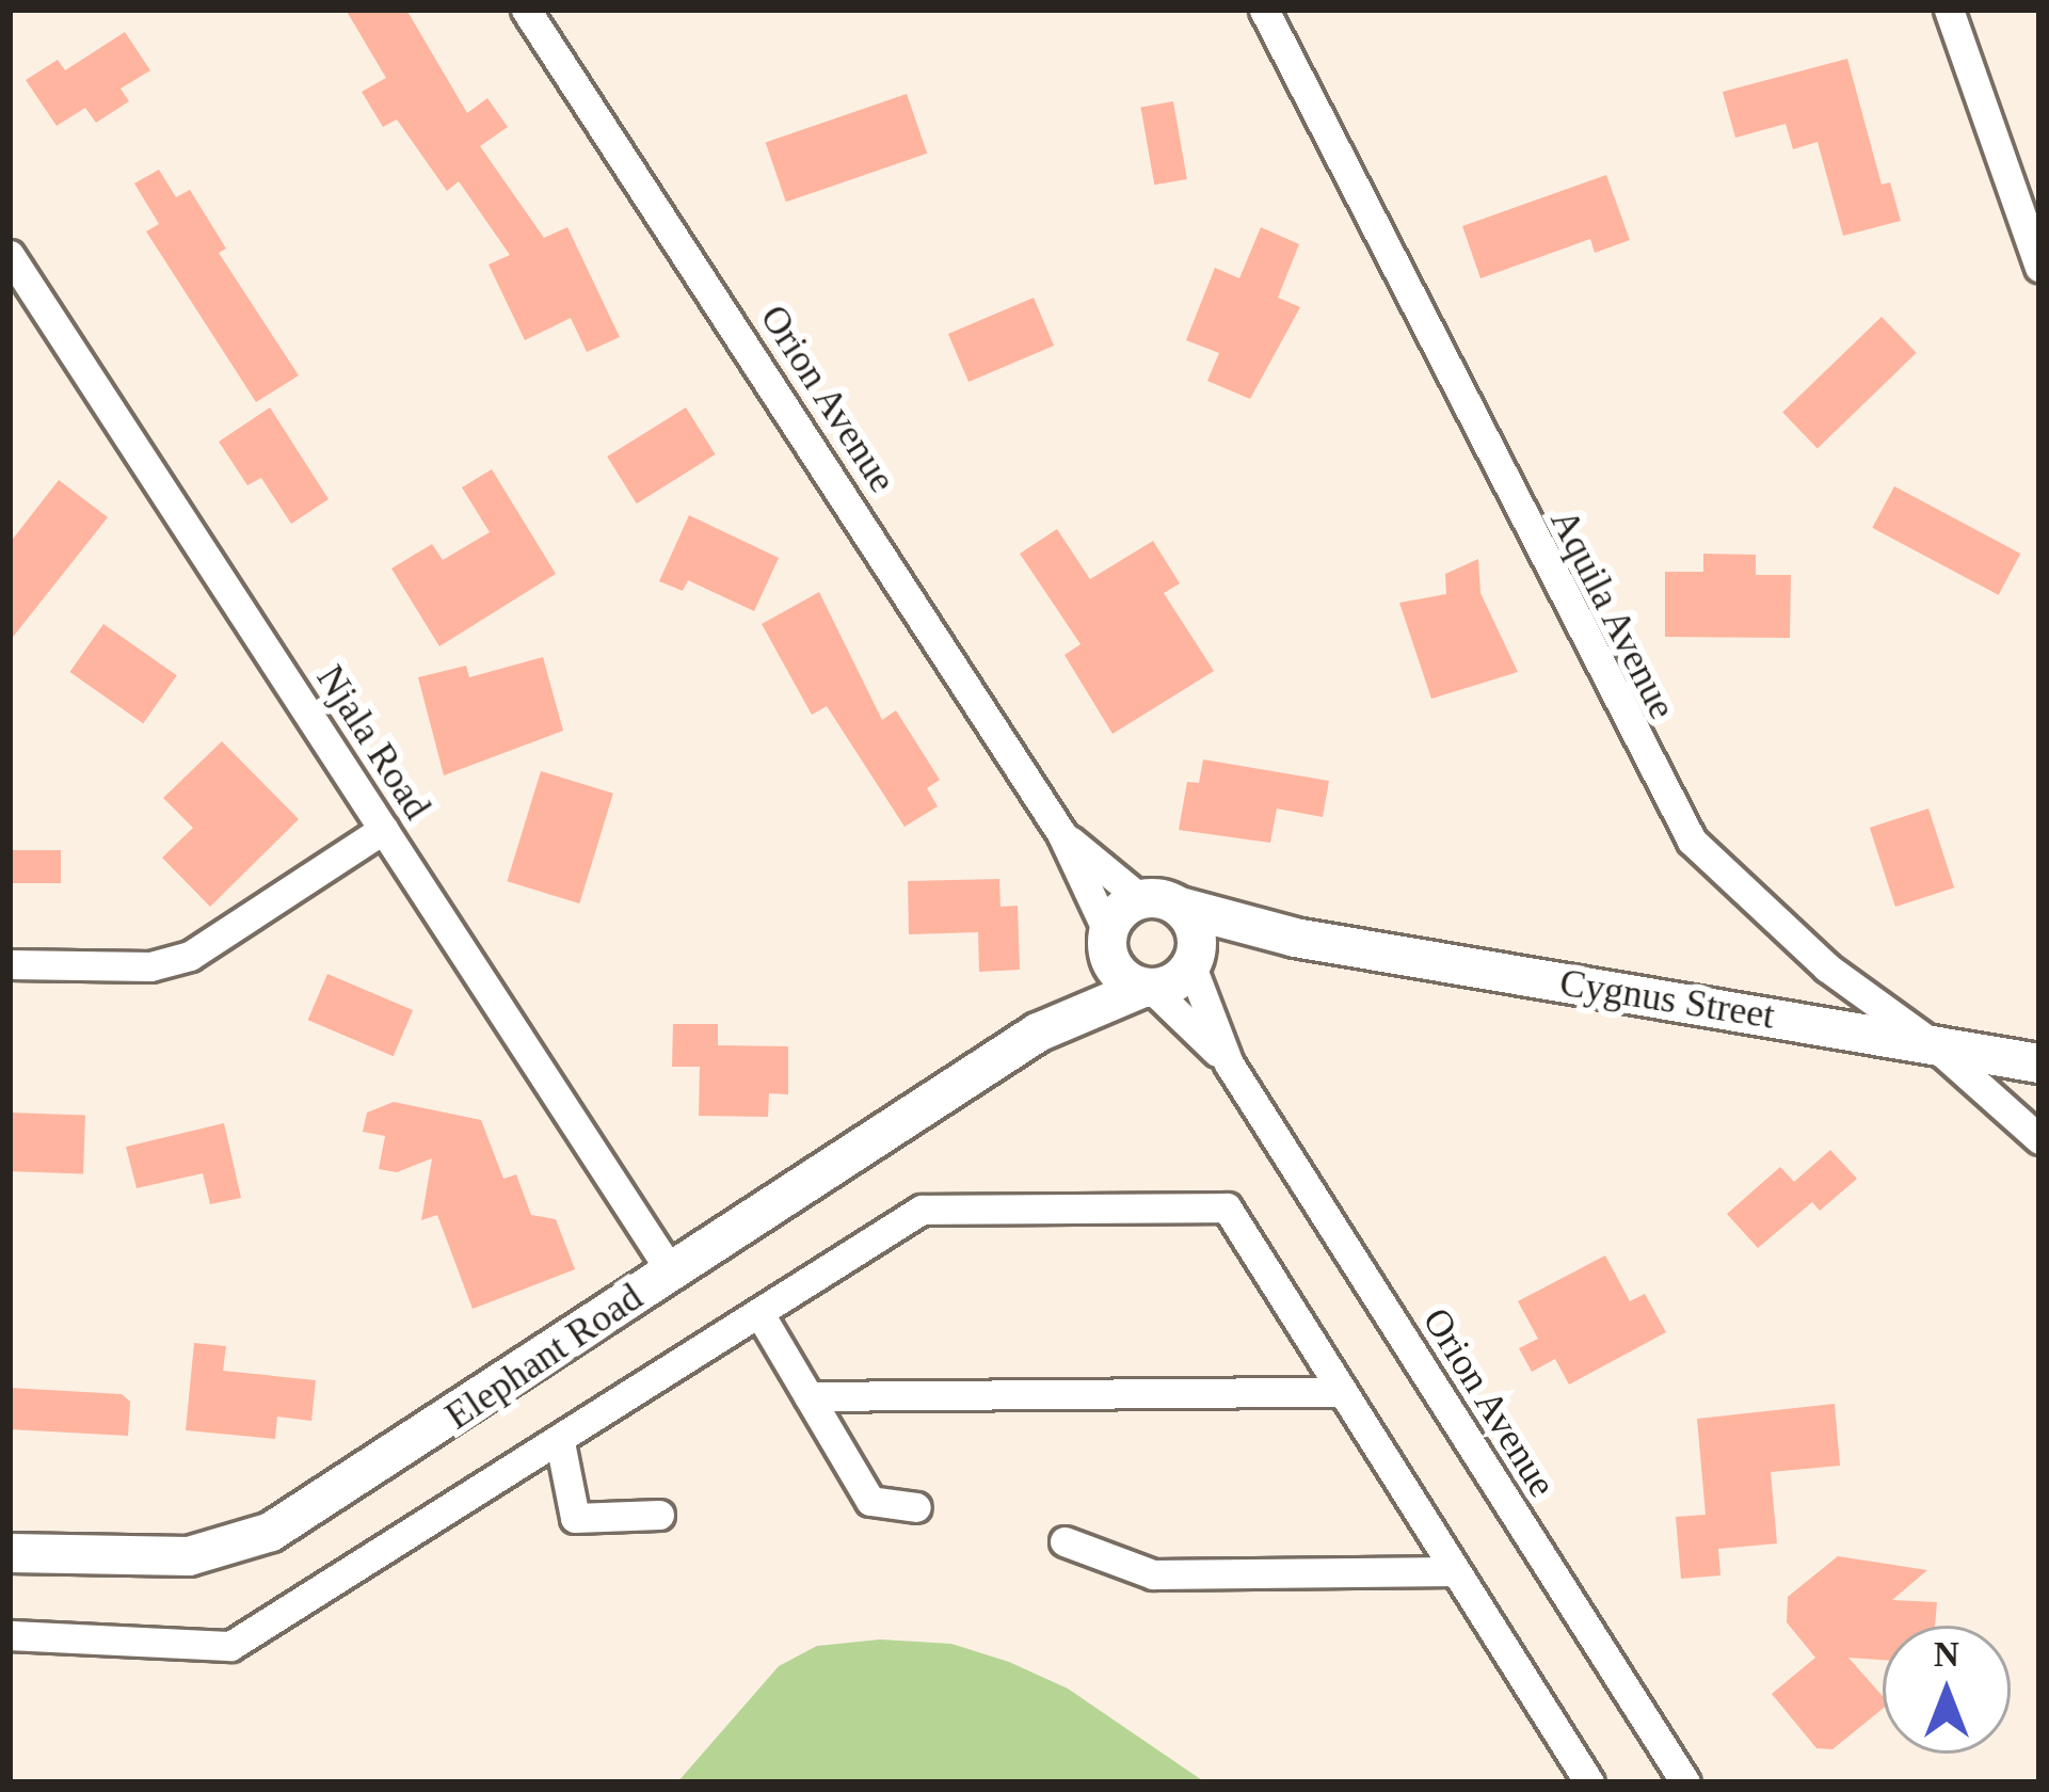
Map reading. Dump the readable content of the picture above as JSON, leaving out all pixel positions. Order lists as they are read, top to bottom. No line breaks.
{"streets":{"street":["Orion Avenue","Aquila Avenue","Njala Road","Cygnus Street","Elephant Road"]},"crossings":[["Orion Avenue","Cygnus Street"],["Orion Avenue","Elephant Road"],["Aquila Avenue","Cygnus Street"],["Njala Road","Elephant Road"],["Cygnus Street","Elephant Road"]],"north":"top"}
